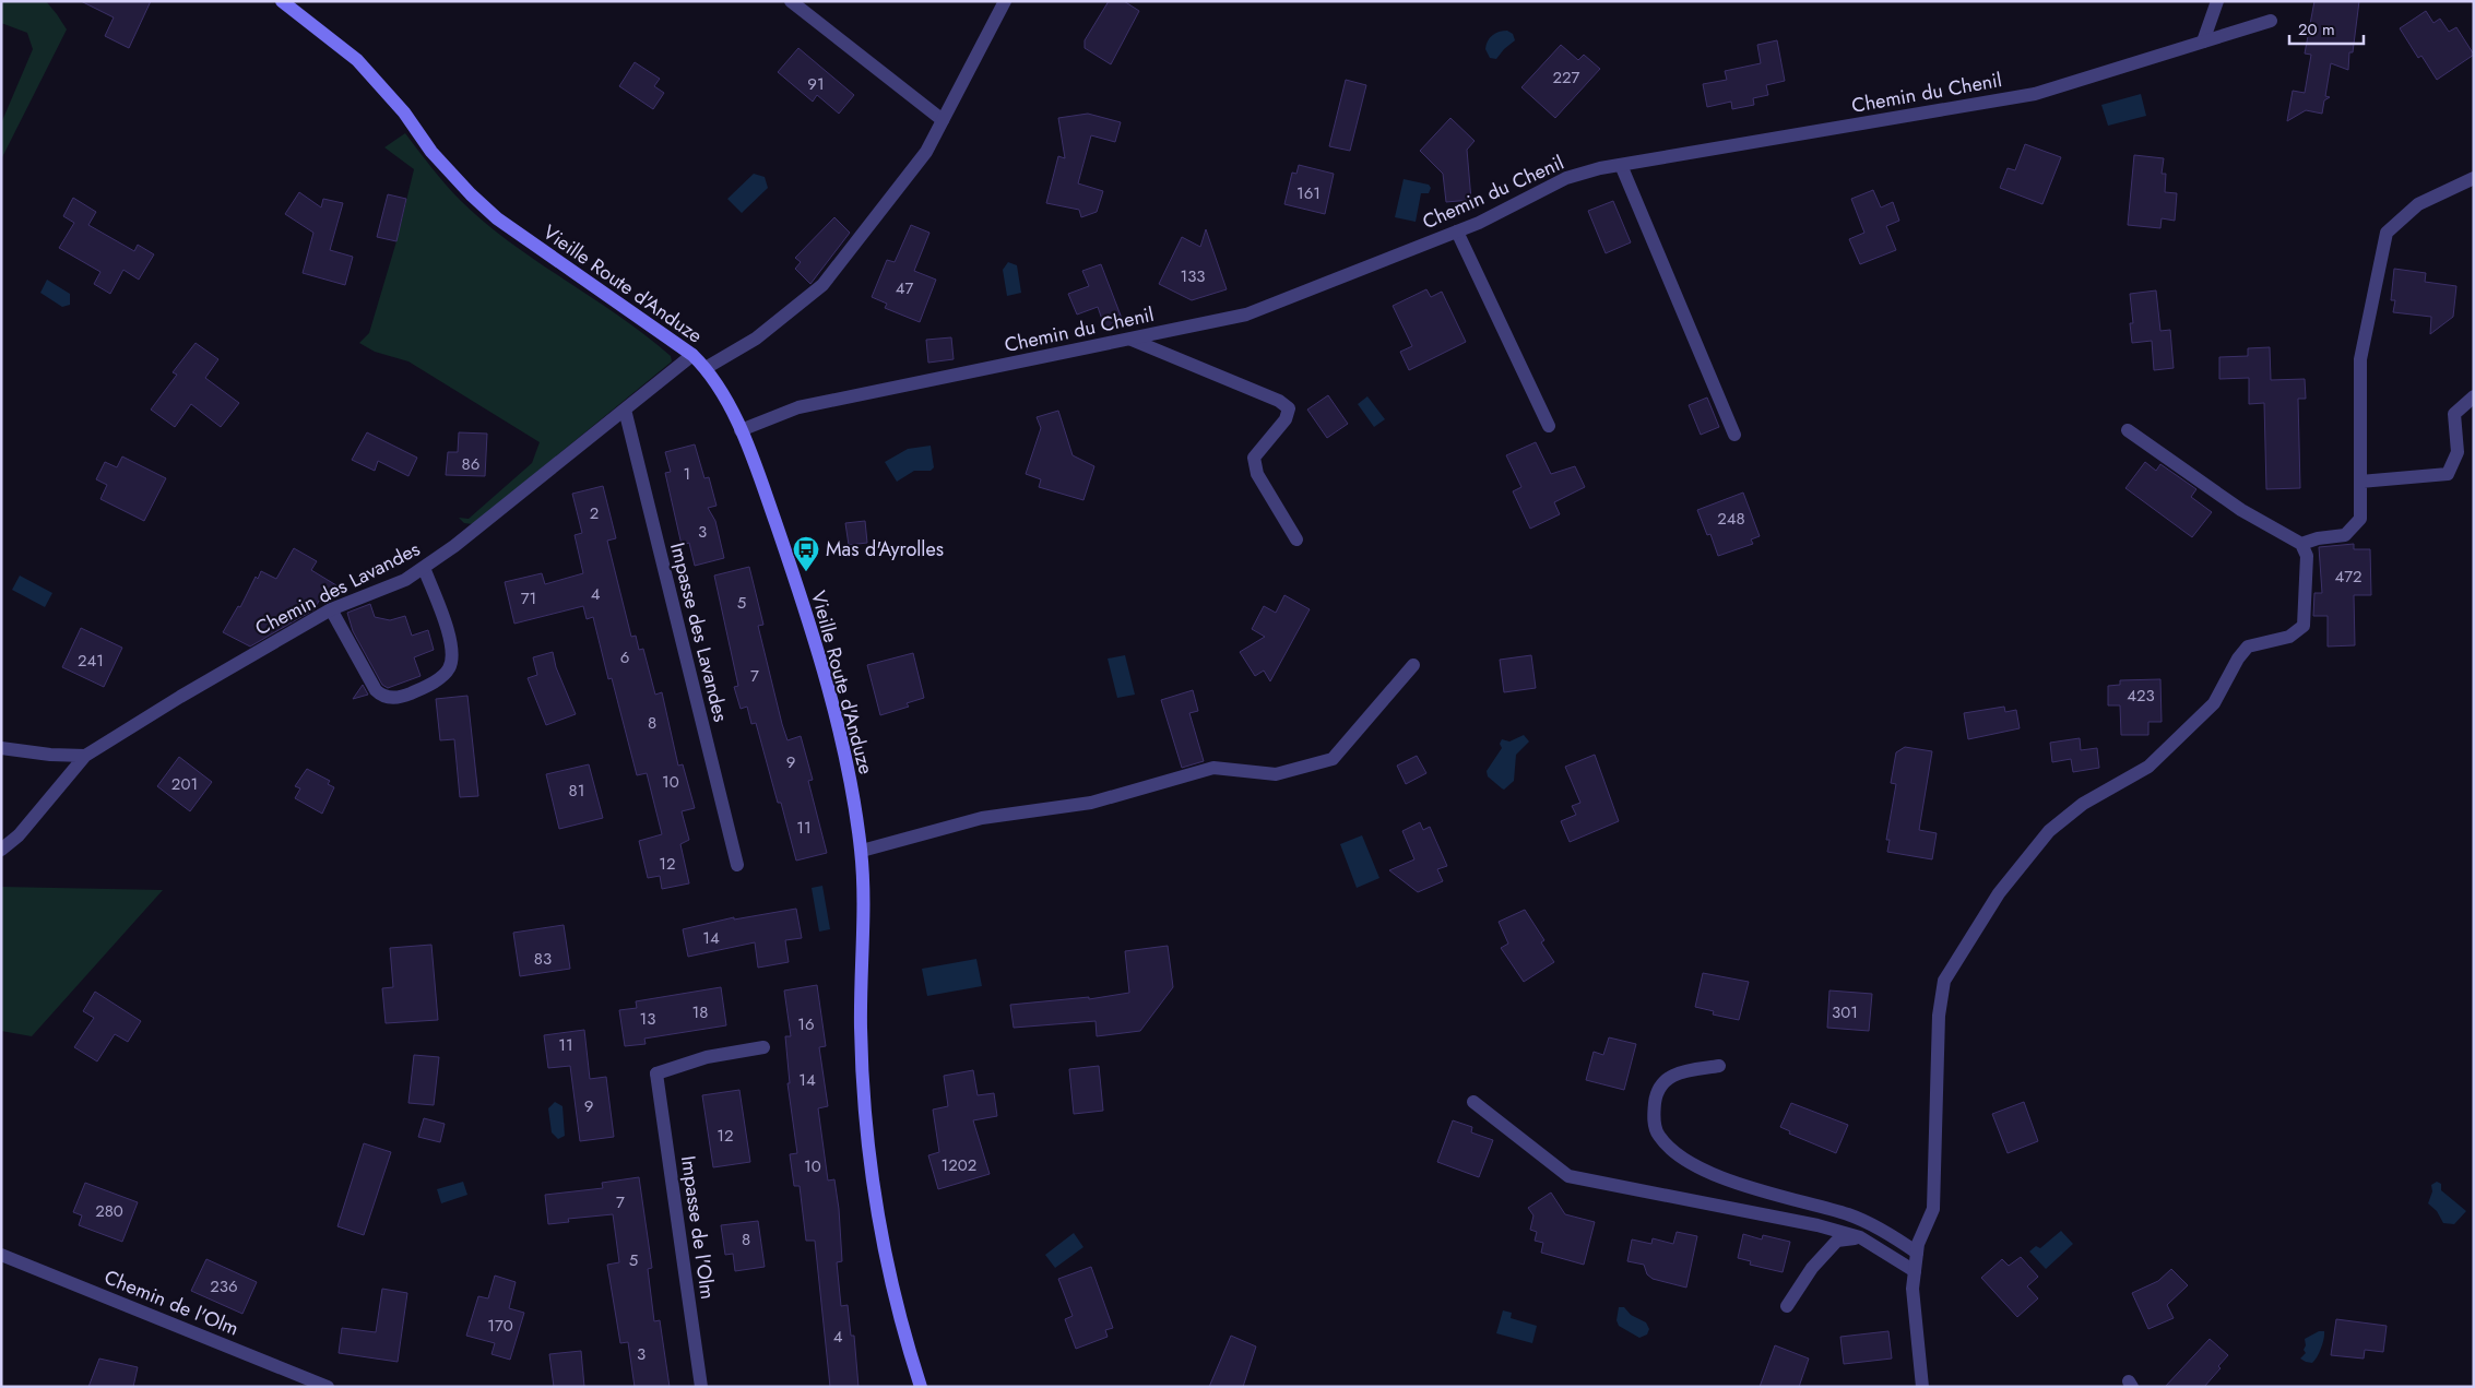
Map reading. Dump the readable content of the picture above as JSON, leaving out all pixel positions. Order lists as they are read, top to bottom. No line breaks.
{"streets":{"street":["Chemin du Chenil","Vieille Route d'Anduze","Chemin des Lavandes","Impasse des Lavandes","Impasse de l'Olm","Chemin de l'Olm"]},"crossings":[["Chemin du Chenil","Vieille Route d'Anduze"],["Vieille Route d'Anduze","Chemin des Lavandes"],["Chemin des Lavandes","Impasse des Lavandes"]],"places":{"bus stop":["Mas d'Ayrolles"]},"house_numbers":["227","91","161","133","47","86","1","2","248","3","472","4","71","5","6","241","7","423","8","9","10","201","81","11","12","14","83","18","301","13","16","11","14","9","12","1202","10","7","280","8","5","236","170","4","3"],"scale_bar":"20 m"}
